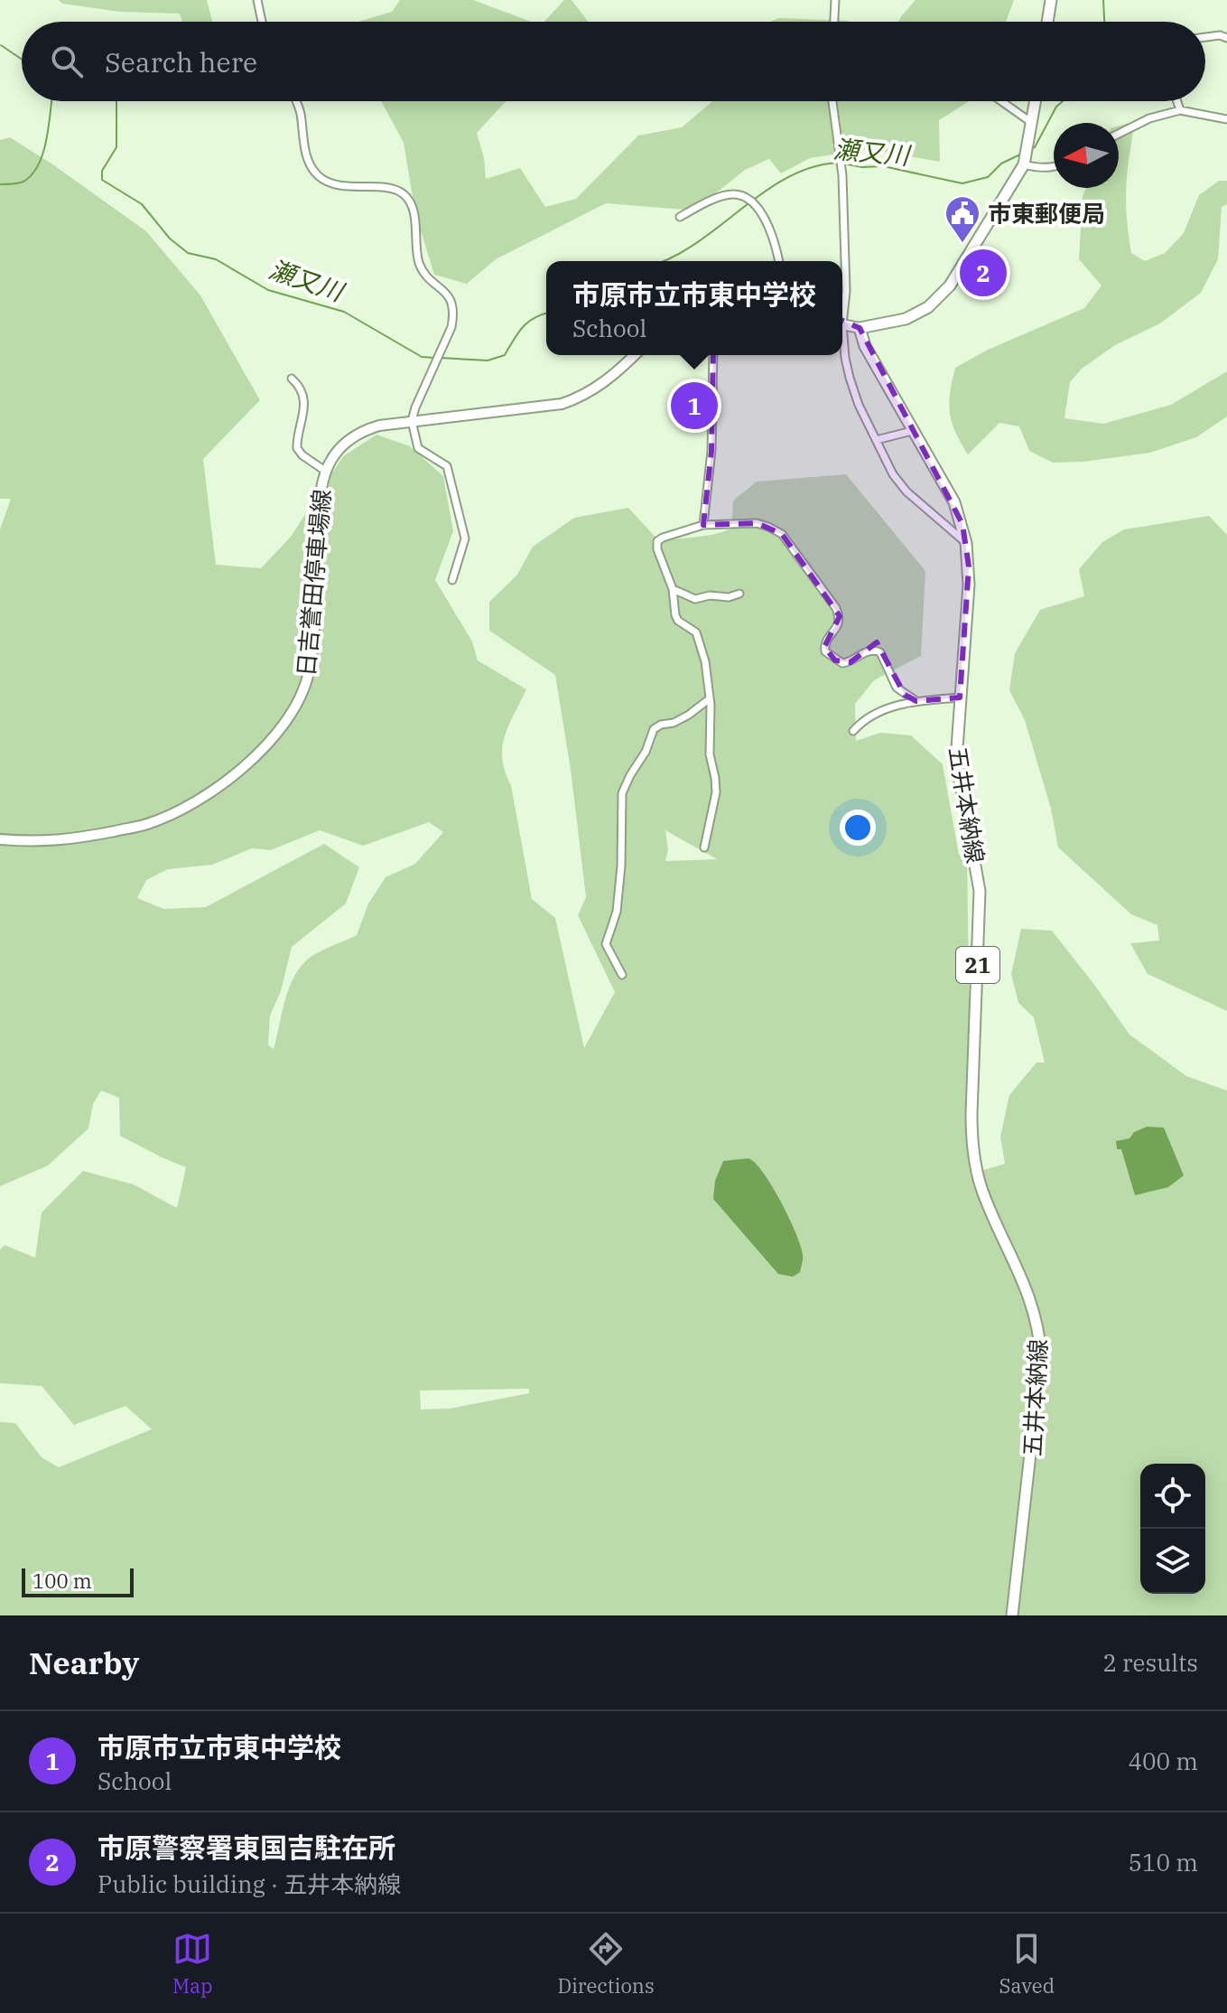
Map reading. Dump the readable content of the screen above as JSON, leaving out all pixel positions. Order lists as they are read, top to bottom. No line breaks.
{"streets":{"main road":["日吉誉田停車場線","五井本納線","21"]},"water":["瀬又川"],"places":{"public building":["市東郵便局"]},"scale_bar":"100 m","north":"left","page":{"search":"Search here","pins":["2","1"],"popup":["市原市立市東中学校","School"],"scale":"100 m","heading":["Nearby","2 results"],"list":[{"mark":"1","name":"市原市立市東中学校","note":"School","value":"400 m"},{"mark":"2","name":"市原警察署東国吉駐在所","note":"Public building · 五井本納線","value":"510 m"}],"nav":["Map","Directions","Saved"]}}
